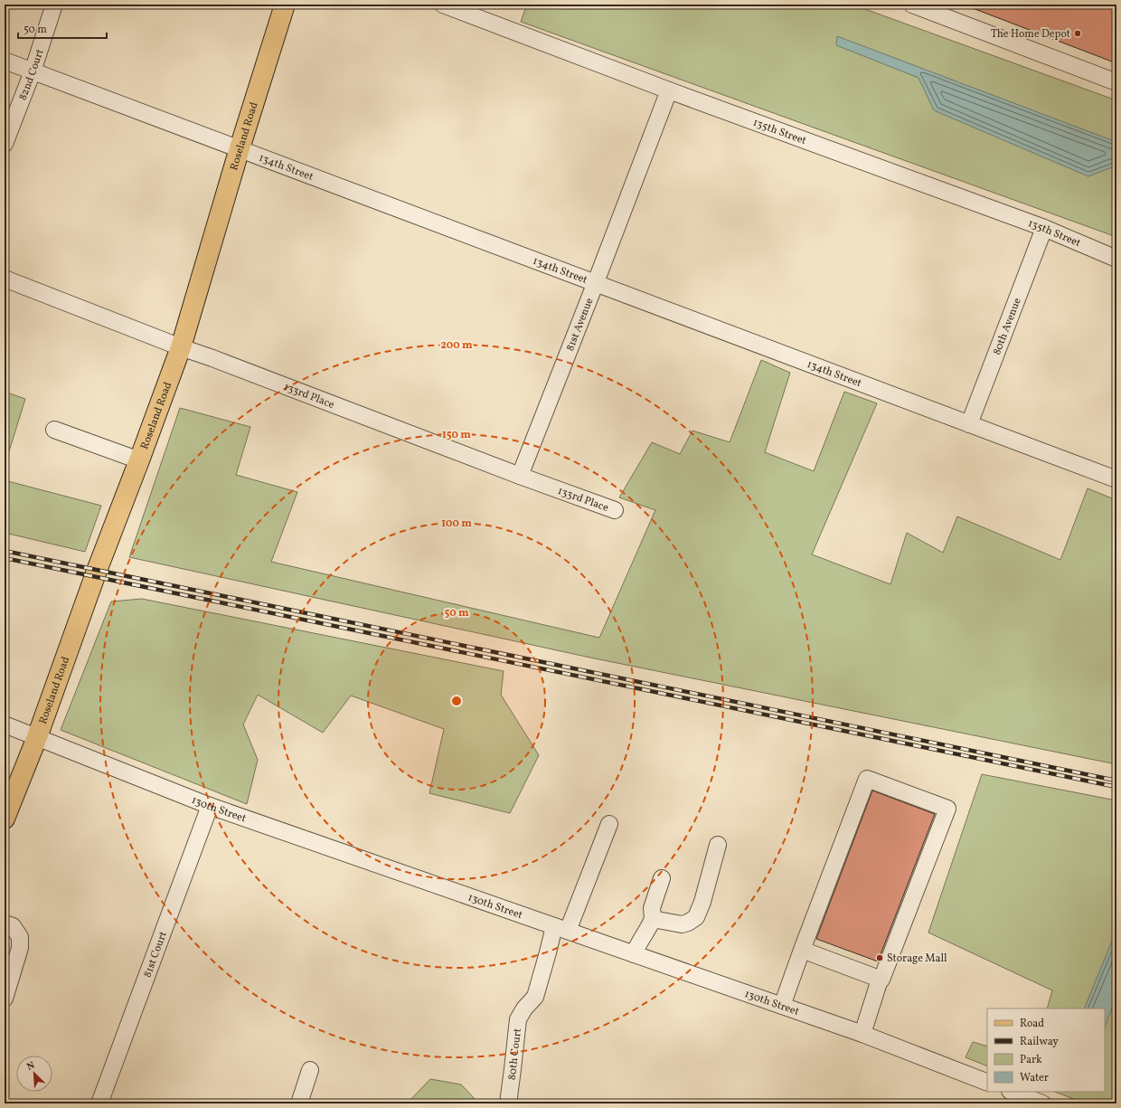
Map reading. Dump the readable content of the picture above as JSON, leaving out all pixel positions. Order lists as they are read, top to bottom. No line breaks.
{"streets":{"main road":["Roseland Road"],"street":["82nd Court","135th Street","134th Street","81st Avenue","80th Avenue","133rd Place","130th Street","81st Court","80th Court"]},"crossings":[["82nd Court","134th Street"],["135th Street","81st Avenue"],["135th Street","80th Avenue"],["Roseland Road","134th Street"],["Roseland Road","133rd Place"],["Roseland Road","130th Street"],["134th Street","81st Avenue"],["134th Street","80th Avenue"],["81st Avenue","133rd Place"],["130th Street","81st Court"],["130th Street","80th Court"]],"places":["The Home Depot","Storage Mall"],"legend":["Road","Railway","Park","Water"],"scale_bar":"50 m","north":"top left","rings":["200 m","150 m","100 m","50 m"]}
